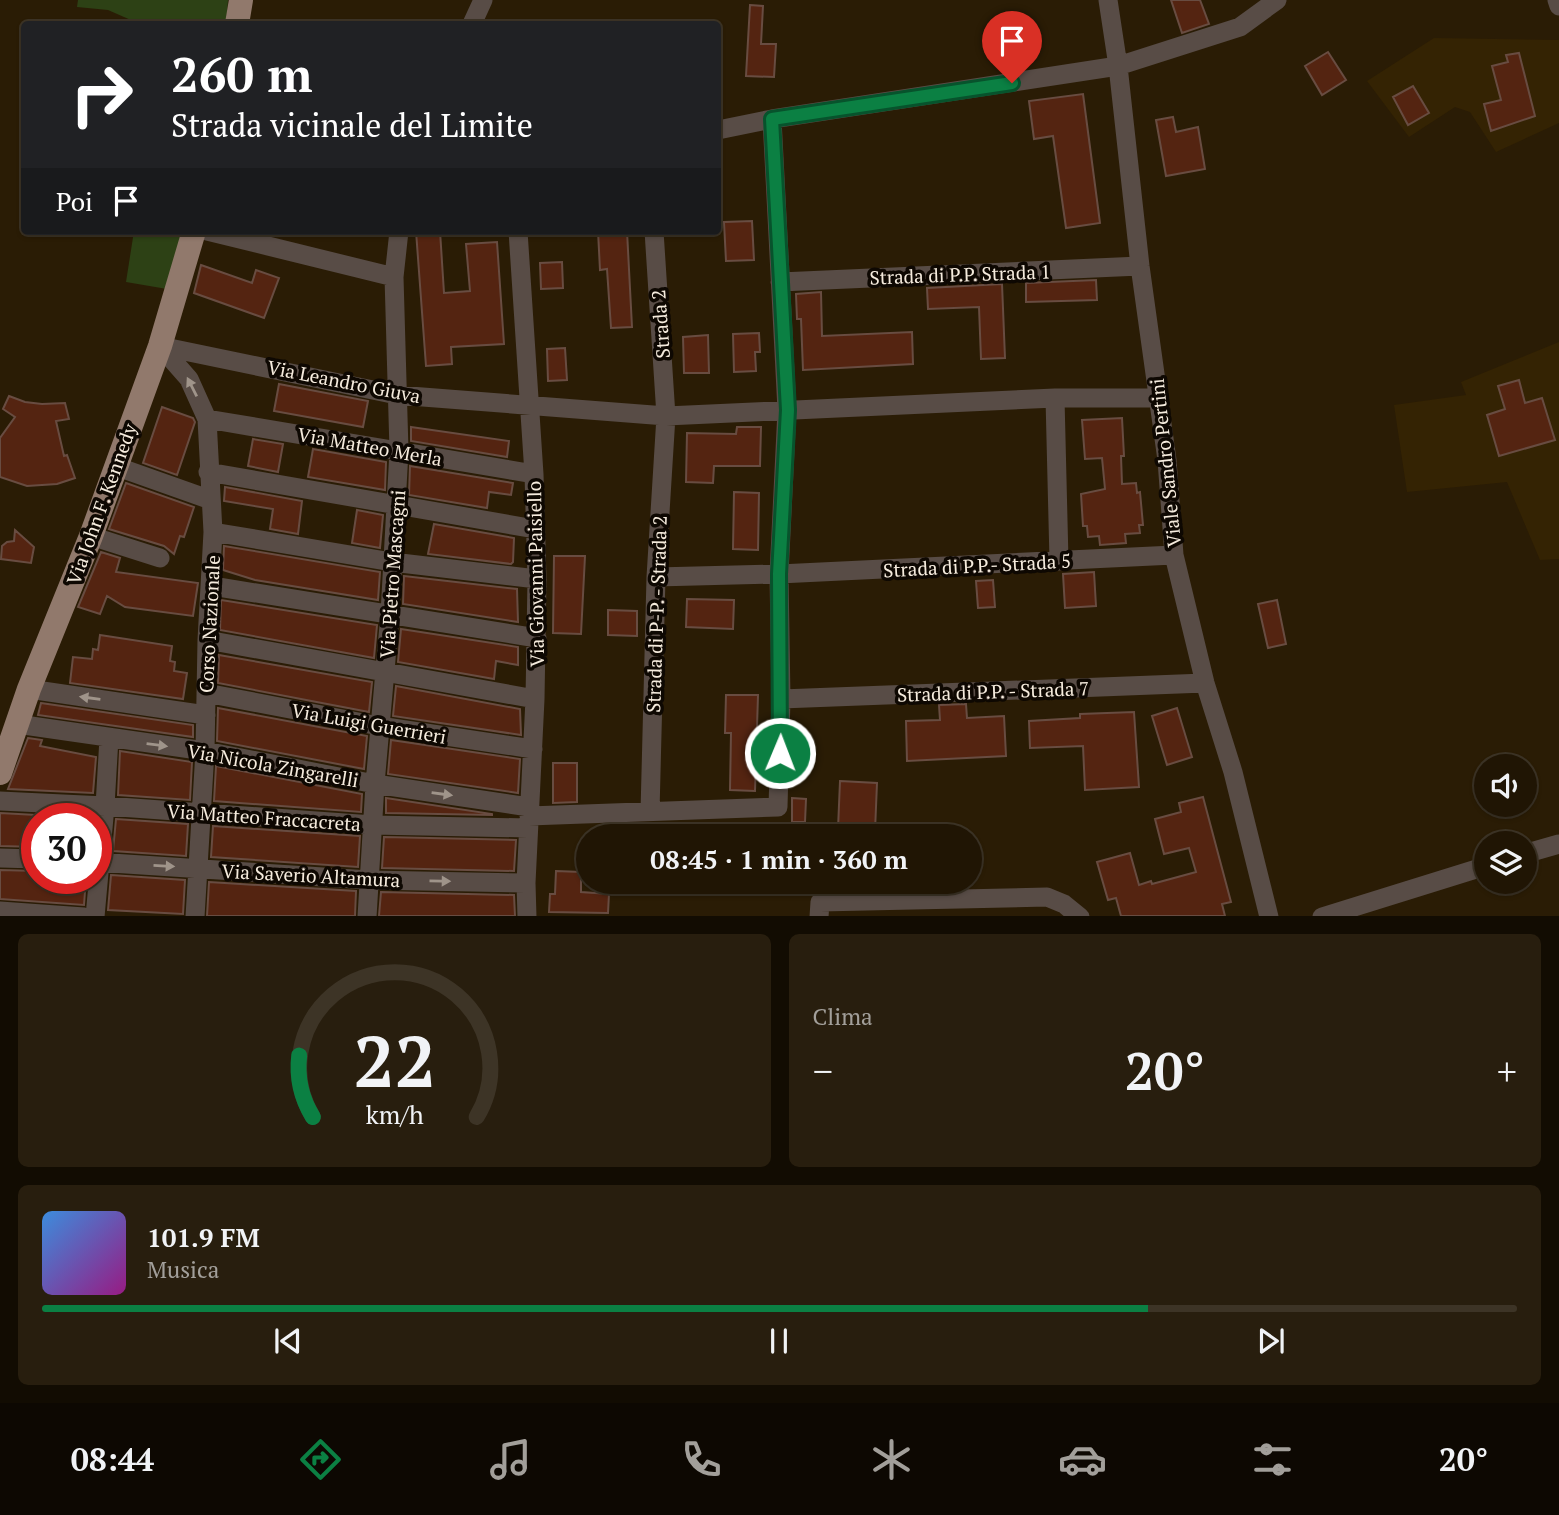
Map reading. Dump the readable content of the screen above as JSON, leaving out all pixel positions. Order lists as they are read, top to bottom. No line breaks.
{"streets":{"main road":["Via John F. Kennedy"],"street":["Strada di P.P. Strada 1","Strada 2","Via Leandro Giuva","Via Matteo Merla","Viale Sandro Pertini","Strada di P.P.- Strada 5","Via Pietro Mascagni","Via Giovanni Paisiello","Strada di P-P. - Strada 2","Corso Nazionale","Strada di P.P. - Strada 7","Via Luigi Guerrieri","Via Nicola Zingarelli","Via Matteo Fraccacreta","Via Saverio Altamura"]},"crossings":[["Strada di P.P. Strada 1","Viale Sandro Pertini"],["Strada 2","Via Leandro Giuva"],["Strada 2","Strada di P-P. - Strada 2"],["Via Leandro Giuva","Viale Sandro Pertini"],["Via Leandro Giuva","Via John F. Kennedy"],["Via Leandro Giuva","Via Pietro Mascagni"],["Via Leandro Giuva","Via Giovanni Paisiello"],["Via Leandro Giuva","Strada di P-P. - Strada 2"],["Via Leandro Giuva","Corso Nazionale"],["Via Matteo Merla","Via Pietro Mascagni"],["Via Matteo Merla","Via Giovanni Paisiello"],["Via Matteo Merla","Corso Nazionale"],["Viale Sandro Pertini","Strada di P.P.- Strada 5"],["Viale Sandro Pertini","Strada di P.P. - Strada 7"],["Via John F. Kennedy","Corso Nazionale"],["Via John F. Kennedy","Via Nicola Zingarelli"],["Strada di P.P.- Strada 5","Strada di P-P. - Strada 2"],["Via Pietro Mascagni","Via Luigi Guerrieri"],["Via Pietro Mascagni","Via Nicola Zingarelli"],["Via Pietro Mascagni","Via Matteo Fraccacreta"],["Via Pietro Mascagni","Via Saverio Altamura"],["Via Giovanni Paisiello","Via Luigi Guerrieri"],["Via Giovanni Paisiello","Via Nicola Zingarelli"],["Via Giovanni Paisiello","Via Matteo Fraccacreta"],["Via Giovanni Paisiello","Via Saverio Altamura"],["Corso Nazionale","Via Luigi Guerrieri"],["Corso Nazionale","Via Nicola Zingarelli"],["Corso Nazionale","Via Matteo Fraccacreta"],["Corso Nazionale","Via Saverio Altamura"],["Via Nicola Zingarelli","Via Matteo Fraccacreta"]],"page":{"turn":["260 m","Strada vicinale del Limite"],"then":"Poi","limit":"30","trip":"08:45 · 1 min · 360 m","tile":"Clima","heat":["−","20°","+"],"song":["101.9 FM","Musica"],"tabs":["08:44","20°"],"gauge":["22","km/h"]}}
